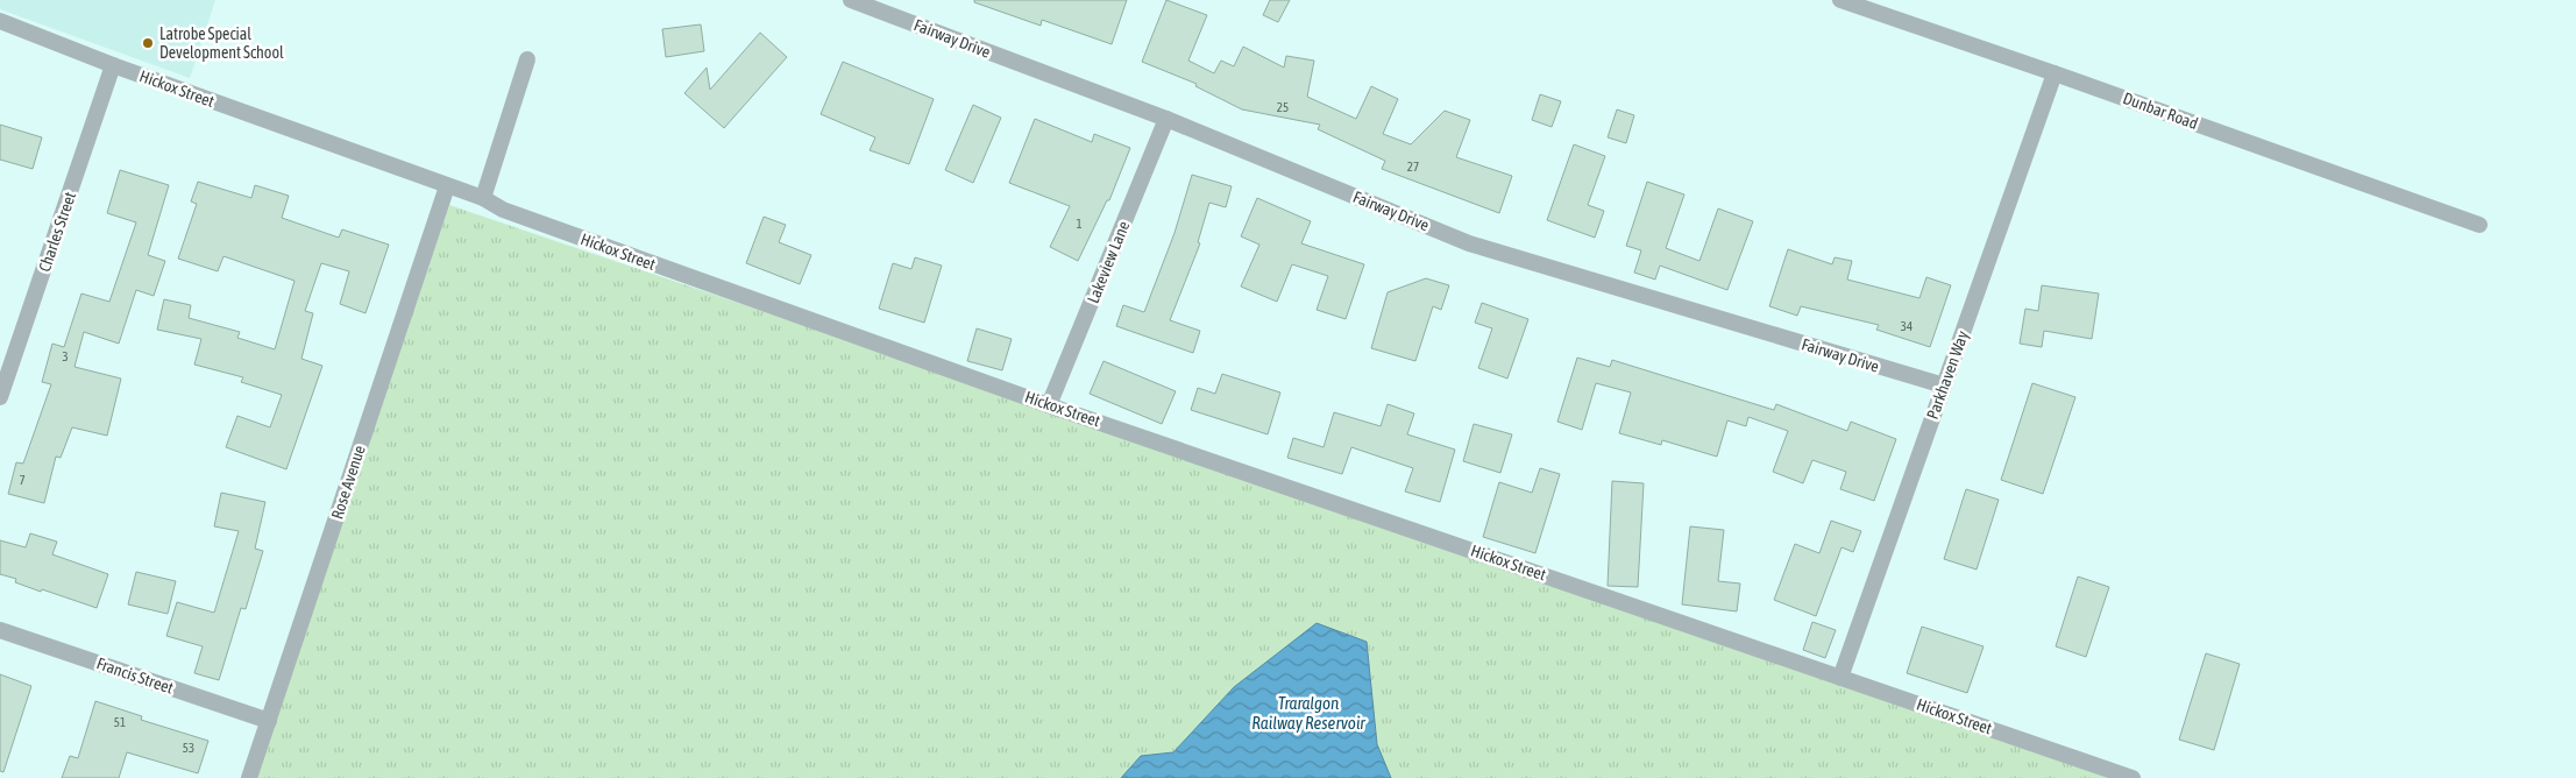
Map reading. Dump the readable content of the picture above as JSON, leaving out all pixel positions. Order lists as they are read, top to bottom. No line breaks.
{"streets":{"street":["Fairway Drive","Hickox Street","Dunbar Road","Charles Street","Lakeview Lane","Parkhaven Way","Rose Avenue","Francis Street"]},"crossings":[["Fairway Drive","Lakeview Lane"],["Fairway Drive","Parkhaven Way"],["Hickox Street","Charles Street"],["Hickox Street","Lakeview Lane"],["Hickox Street","Parkhaven Way"],["Hickox Street","Rose Avenue"],["Dunbar Road","Parkhaven Way"],["Rose Avenue","Francis Street"]],"water":["Traralgon Railway Reservoir"],"places":["Latrobe Special Development School"],"house_numbers":["25","27","1","34","3","7","51","53"]}
